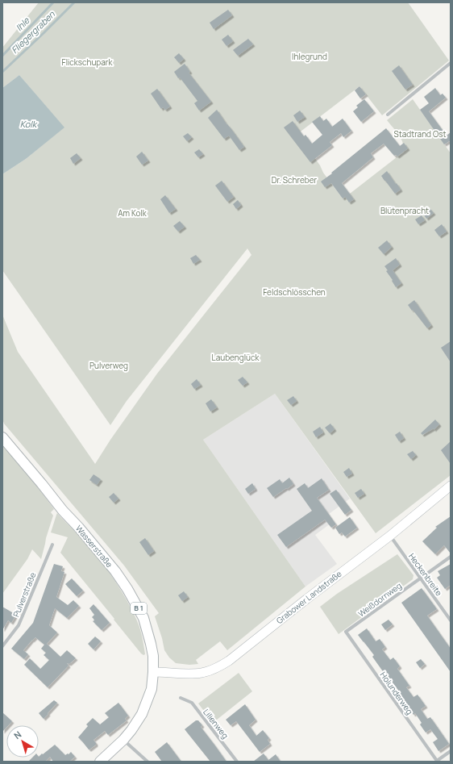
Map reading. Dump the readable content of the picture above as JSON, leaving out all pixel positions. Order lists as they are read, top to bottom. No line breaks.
{"streets":{"main road":["Wasserstraße","Grabower Landstraße","B 1"],"street":["Heckenbreite","Pulverstraße","Weißdornweg","Holunderweg","Lilienweg"]},"crossings":[["Wasserstraße","Grabower Landstraße"],["Wasserstraße","B 1"],["Heckenbreite","Grabower Landstraße"],["Heckenbreite","Weißdornweg"],["Grabower Landstraße","B 1"],["Weißdornweg","Holunderweg"]],"water":["Ihle","Fliegergraben","Kolk"],"parks":["Ihlegrund","Flickschupark","Stadtrand Ost","Dr. Schreber","Blütenpracht","Am Kolk","Feldschlösschen","Laubenglück","Pulverweg"],"north":"top left"}
